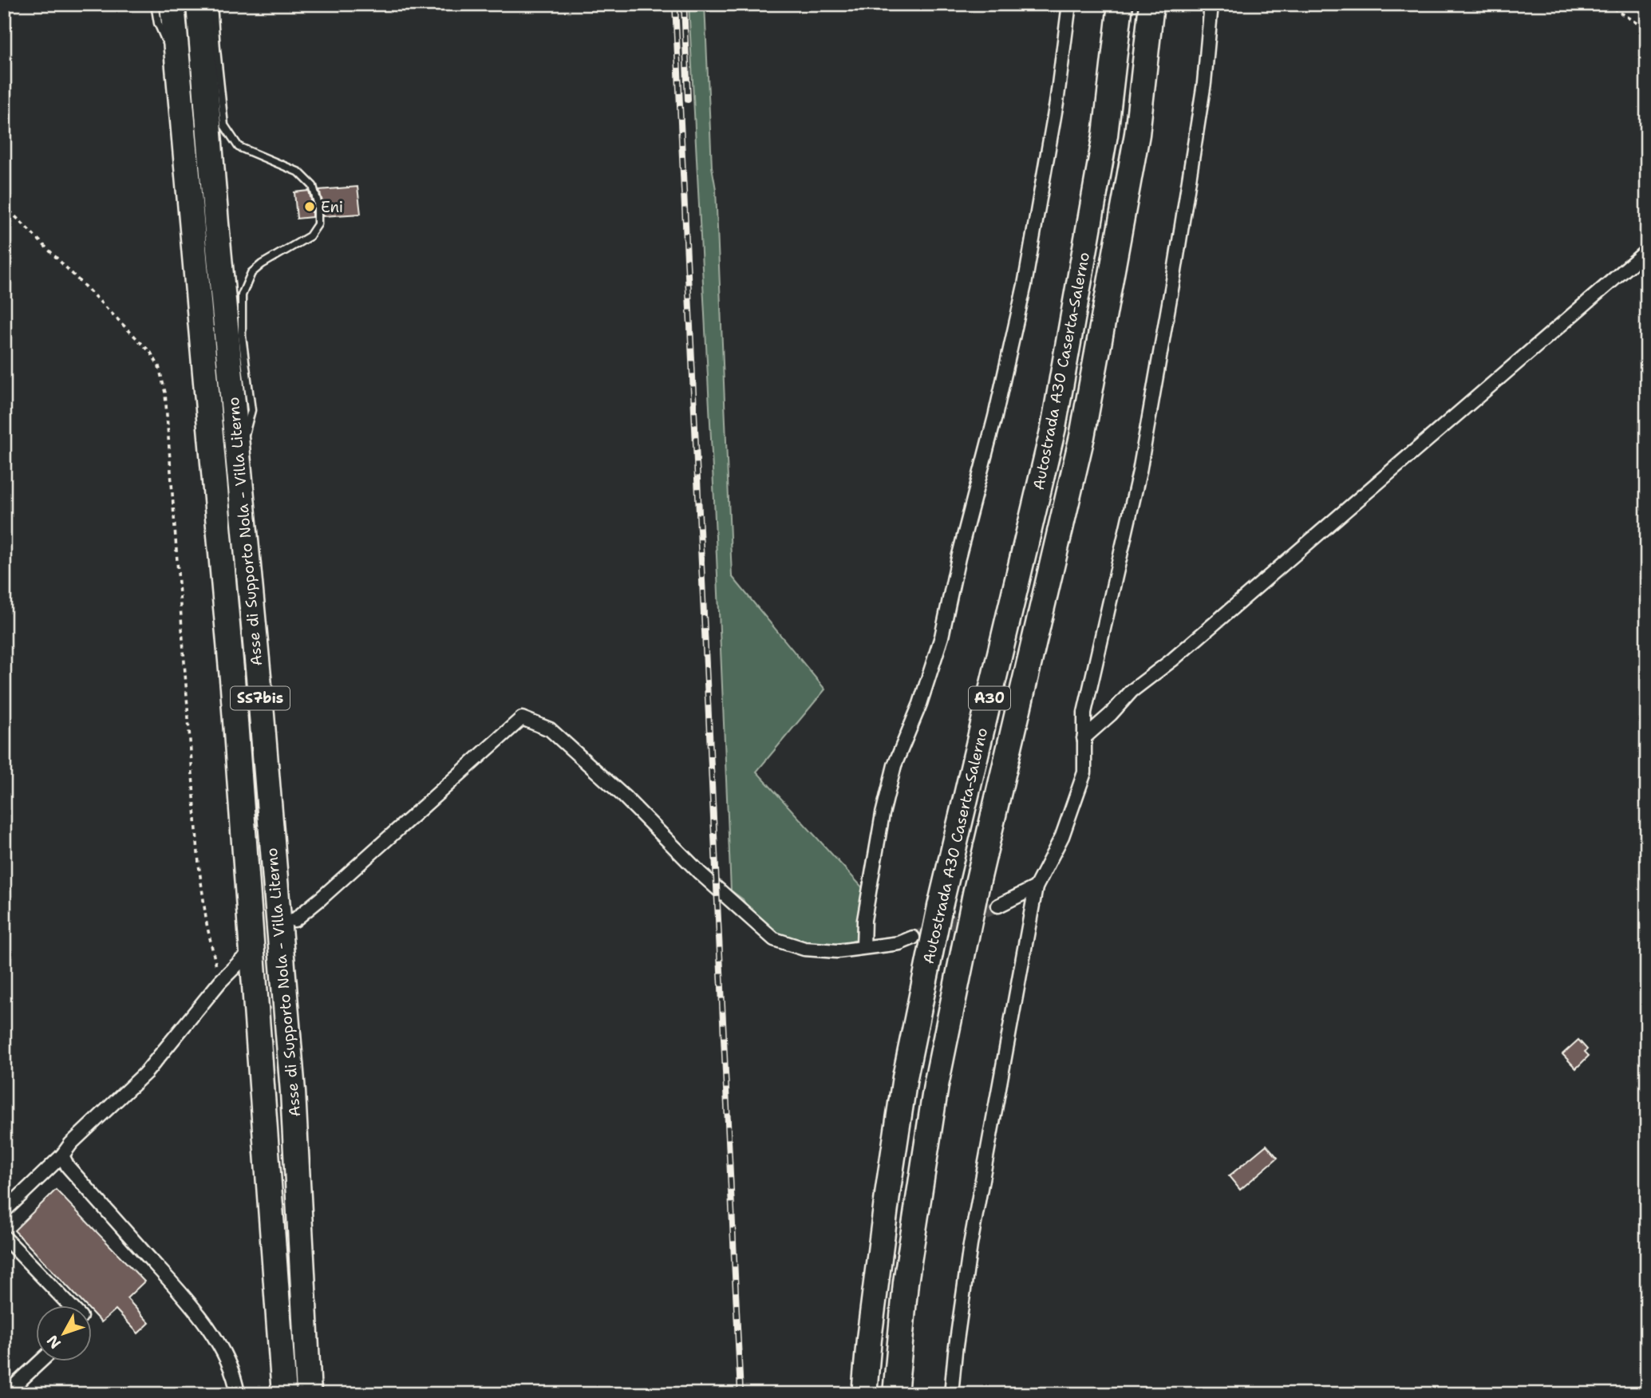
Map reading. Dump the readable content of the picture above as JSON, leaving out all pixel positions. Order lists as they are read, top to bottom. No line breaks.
{"streets":{"highway":["Autostrada A30 Caserta-Salerno","Asse di Supporto Nola - Villa Literno","SS7bis","A30"]},"places":["Eni"],"north":"bottom left"}
